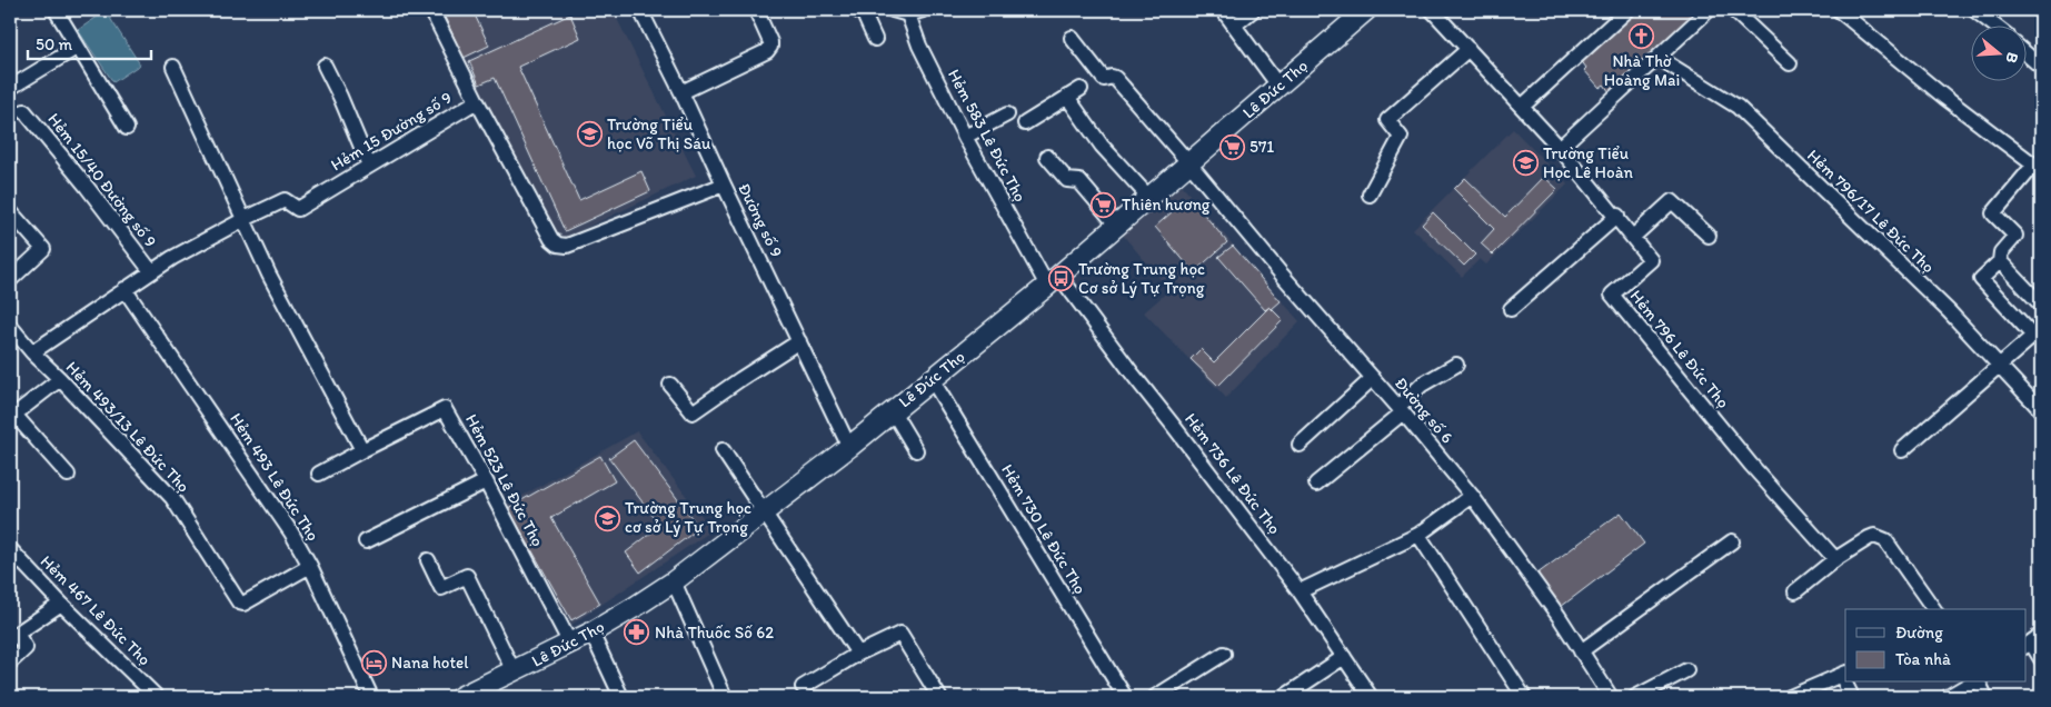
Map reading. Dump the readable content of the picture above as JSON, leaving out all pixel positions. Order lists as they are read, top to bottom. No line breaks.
{"streets":{"main road":["Lê Đức Thọ"],"street":["Hẻm 15 Đường số 9","Hẻm 583 Lê Đức Thọ","Hẻm 15/40 Đường số 9","Hẻm 796/17 Lê Đức Thọ","Đường số 9","Hẻm 796 Lê Đức Thọ","Đường số 6","Hẻm 493/13 Lê Đức Thọ","Hẻm 736 Lê Đức Thọ","Hẻm 493 Lê Đức Thọ","Hẻm 523 Lê Đức Thọ","Hẻm 730 Lê Đức Thọ","Hẻm 467 Lê Đức Thọ"]},"crossings":[["Lê Đức Thọ","Hẻm 583 Lê Đức Thọ"],["Lê Đức Thọ","Đường số 9"],["Lê Đức Thọ","Đường số 6"],["Lê Đức Thọ","Hẻm 736 Lê Đức Thọ"],["Lê Đức Thọ","Hẻm 523 Lê Đức Thọ"],["Lê Đức Thọ","Hẻm 730 Lê Đức Thọ"],["Hẻm 15 Đường số 9","Hẻm 15/40 Đường số 9"],["Hẻm 15 Đường số 9","Đường số 9"],["Hẻm 15 Đường số 9","Hẻm 493/13 Lê Đức Thọ"],["Hẻm 15 Đường số 9","Hẻm 493 Lê Đức Thọ"],["Hẻm 583 Lê Đức Thọ","Hẻm 736 Lê Đức Thọ"],["Hẻm 493/13 Lê Đức Thọ","Hẻm 493 Lê Đức Thọ"]],"places":{"church":["Nhà Thờ Hoàng Mai"],"school or university":["Trường Tiểu học Võ Thị Sáu","Trường Tiểu Học Lê Hoàn","Trường Trung học cơ sở Lý Tự Trọng"],"supermarket":["571","Thiên hương"],"bus stop":["Trường Trung học Cơ sở Lý Tự Trọng"],"pharmacy":["Nhà Thuốc Số 62"],"hotel":["Nana hotel"]},"legend":["Đường","Tòa nhà"],"scale_bar":"50 m","north":"right"}
